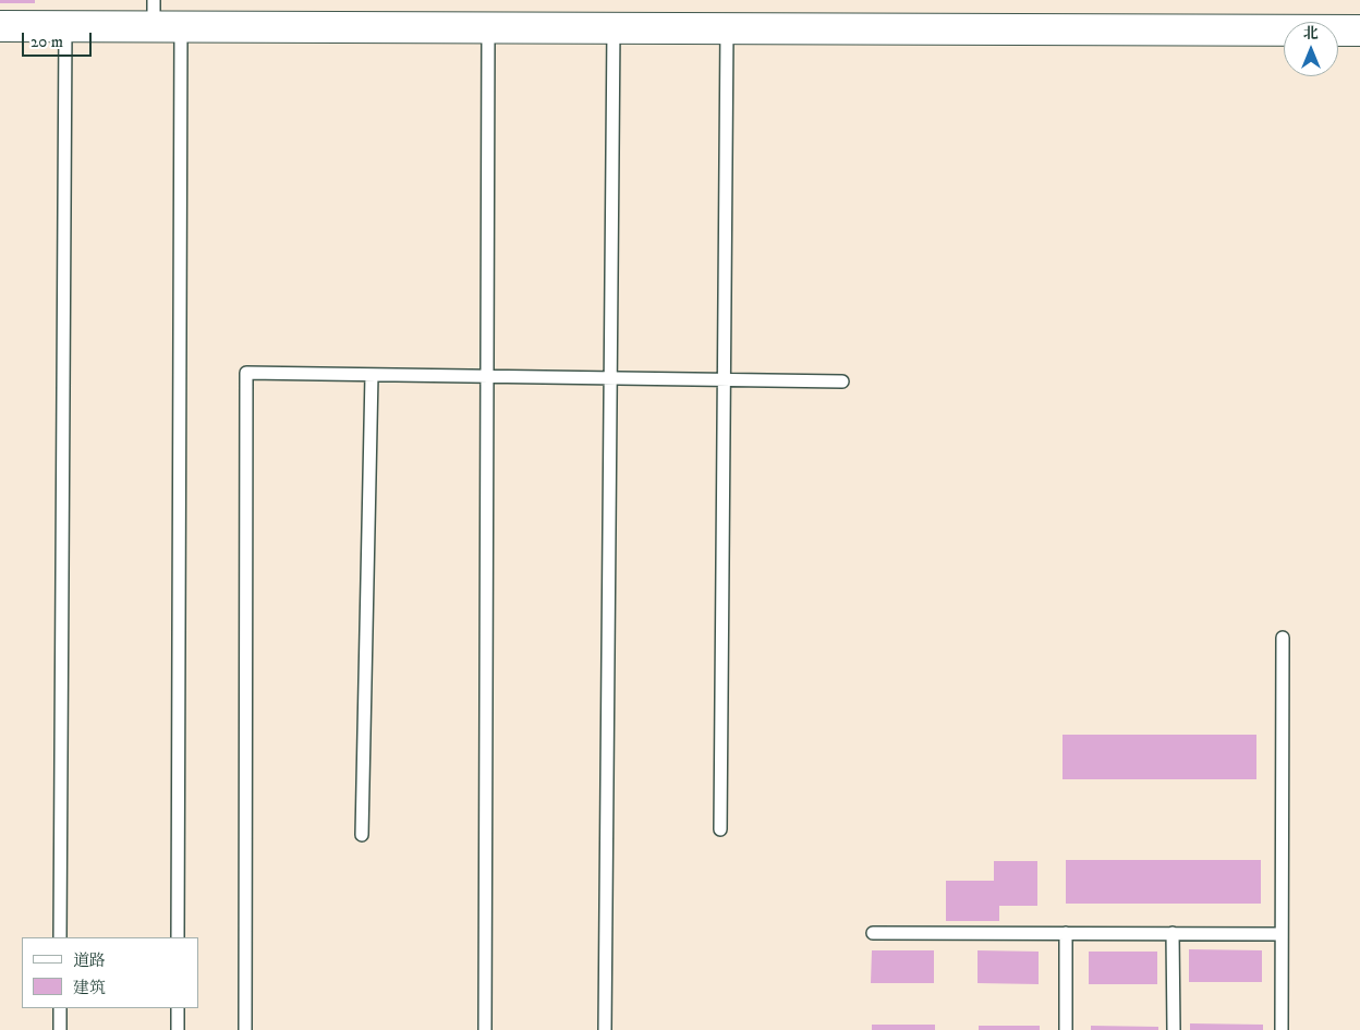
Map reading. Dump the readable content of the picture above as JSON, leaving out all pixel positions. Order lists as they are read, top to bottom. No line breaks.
{"legend":["道路","建筑"],"scale_bar":"20 m","north":"top"}
